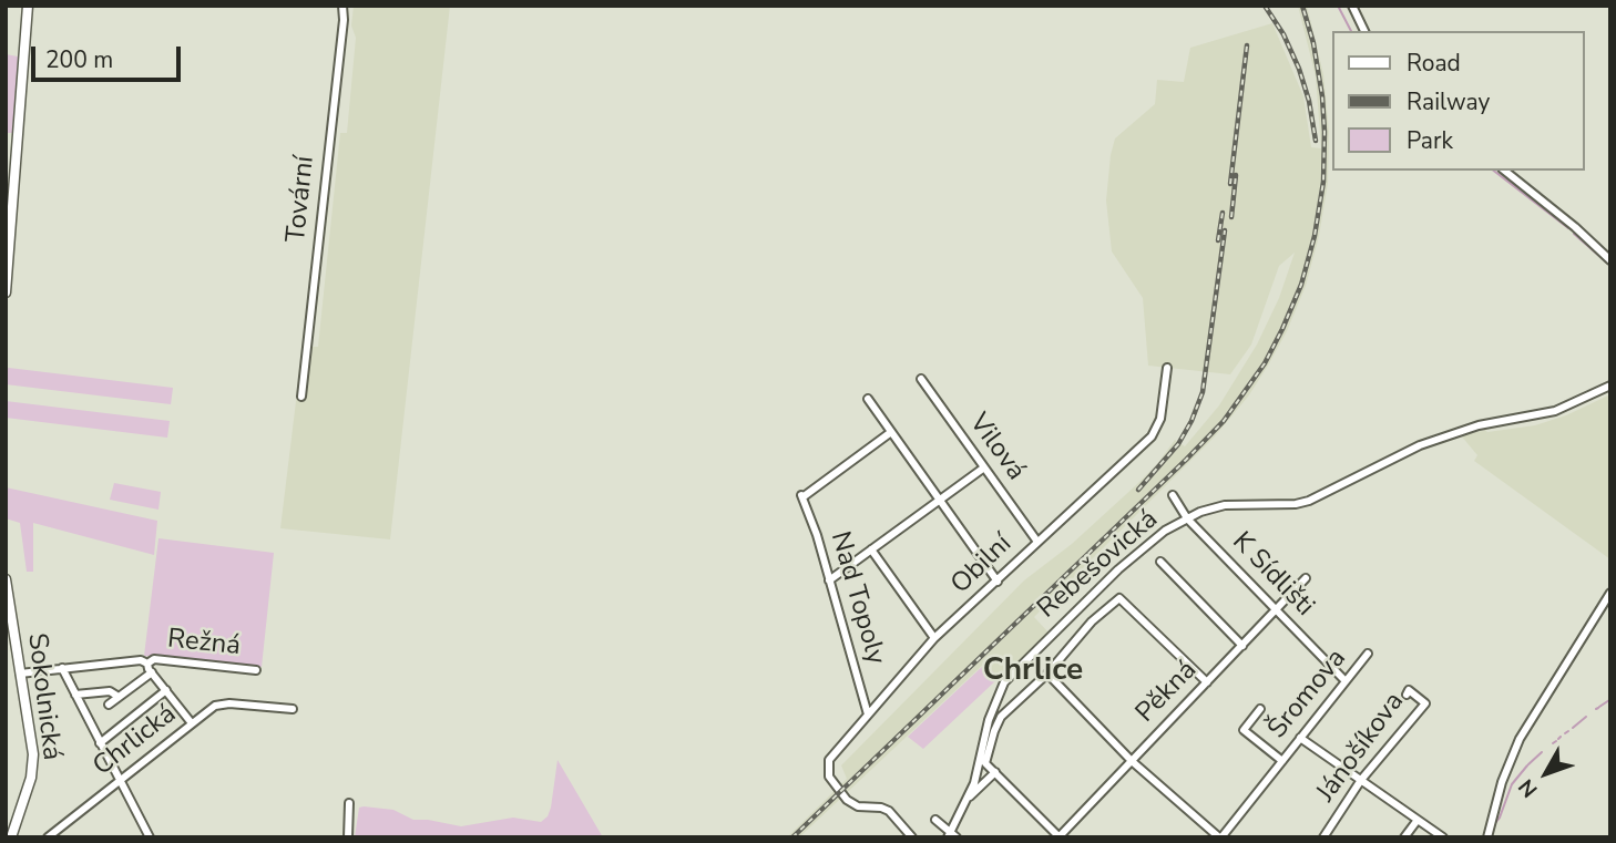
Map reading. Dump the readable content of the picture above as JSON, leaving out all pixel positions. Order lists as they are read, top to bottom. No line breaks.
{"streets":{"main road":["Sokolnická"],"street":["Tovární","Vilová","Obilní","Rebešovická","K Sídlišti","Nad Topoly","Režná","Pěkná","Šromova","Chrlická","Jánošíkova"]},"crossings":[["Vilová","Obilní"],["Obilní","Nad Topoly"],["Rebešovická","K Sídlišti"],["K Sídlišti","Pěkná"],["K Sídlišti","Šromova"],["Režná","Sokolnická"],["Režná","Chrlická"]],"districts":["Chrlice"],"legend":["Road","Railway","Park"],"scale_bar":"200 m","north":"bottom left"}
